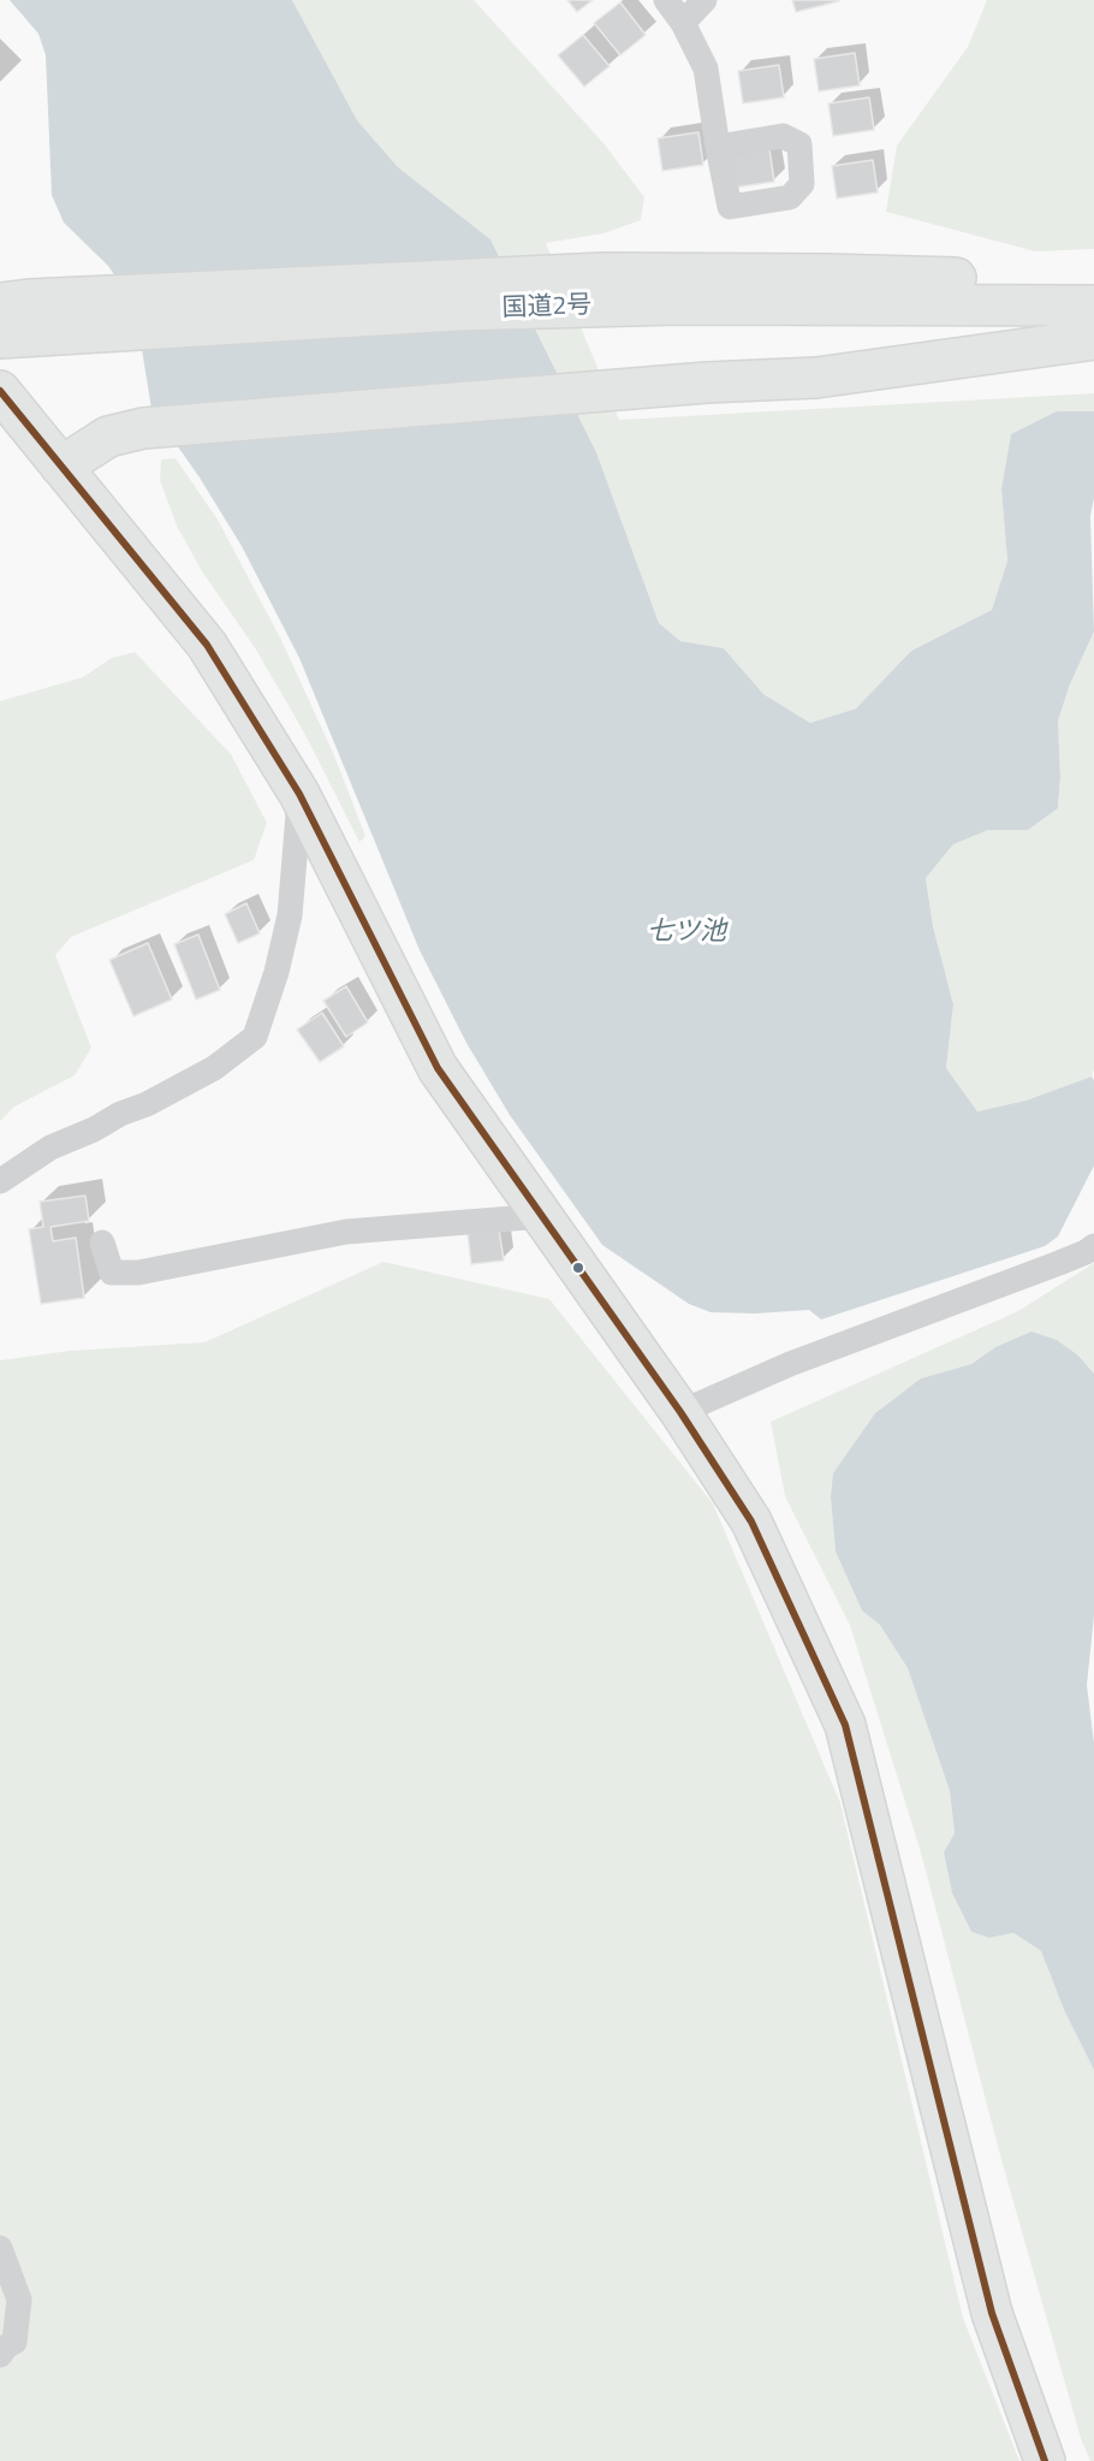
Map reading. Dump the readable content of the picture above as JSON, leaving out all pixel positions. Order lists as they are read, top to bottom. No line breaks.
{"streets":{"main road":["国道2号"]},"water":["七ツ池"]}
